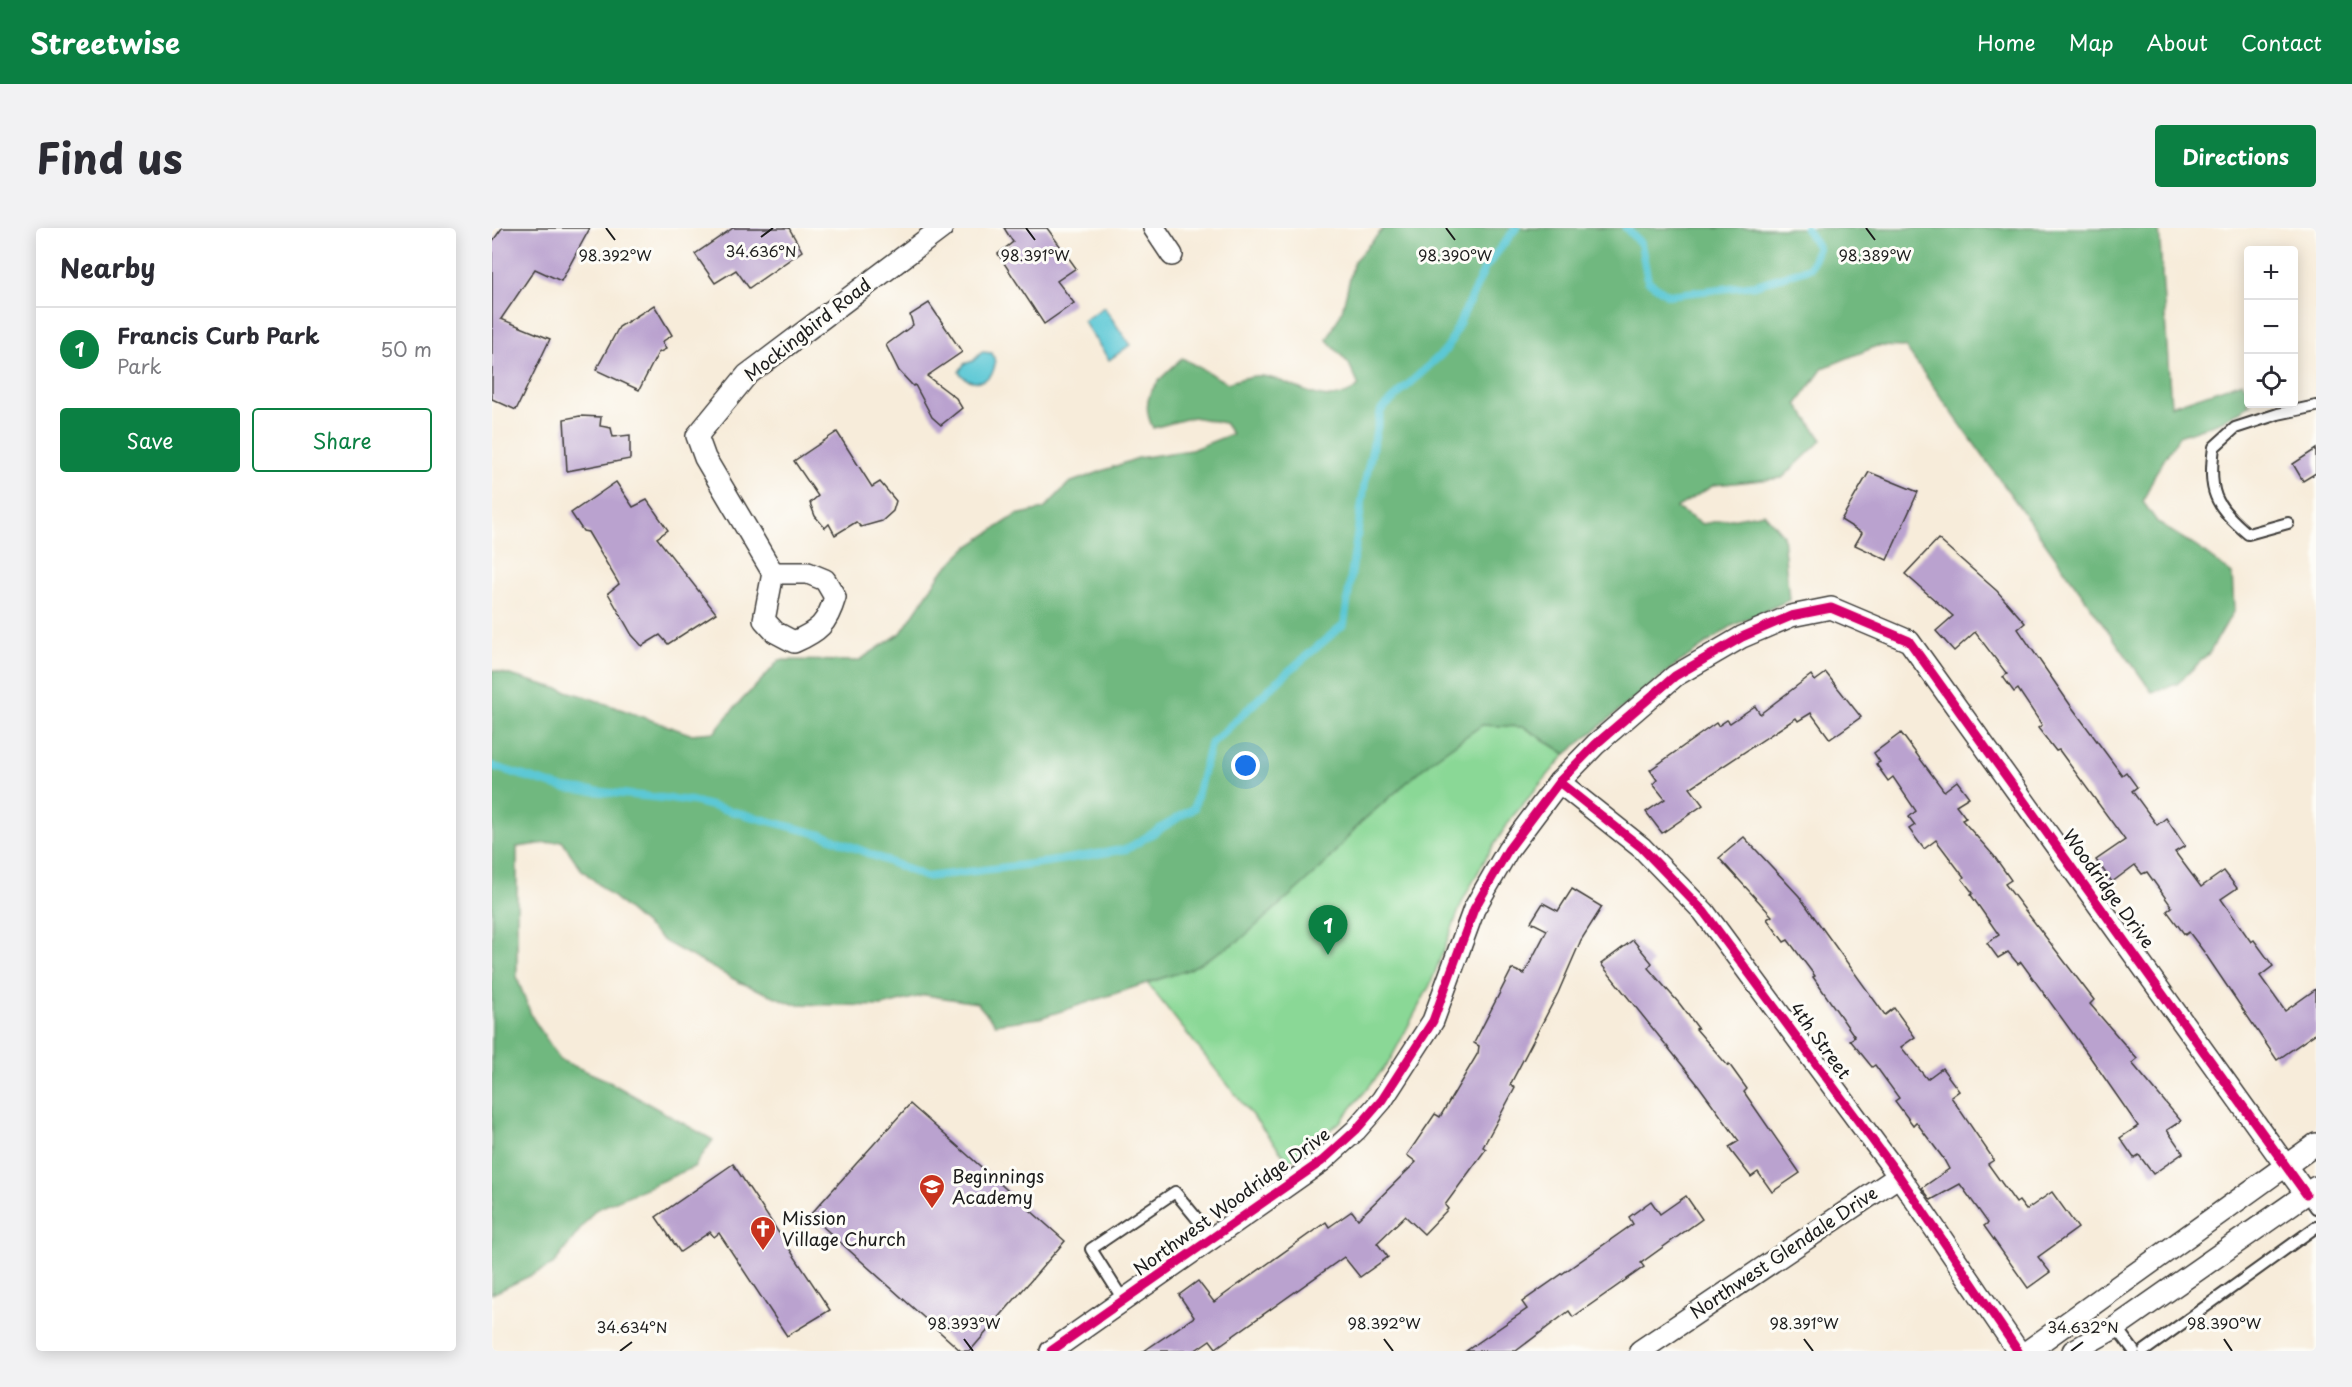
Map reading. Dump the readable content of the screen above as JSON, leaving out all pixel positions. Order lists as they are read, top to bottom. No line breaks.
{"streets":{"street":["Mockingbird Road","Woodridge Drive","4th Street","Northwest Woodridge Drive","Northwest Glendale Drive"]},"crossings":[["Woodridge Drive","Northwest Woodridge Drive"],["4th Street","Northwest Woodridge Drive"],["4th Street","Northwest Glendale Drive"]],"places":{"school or university":["Beginnings Academy"],"church":["Mission Village Church"]},"page":{"header":"Streetwise","nav":["Home","Map","About","Contact"],"title":"Find us","buttons":["Directions",["Save","Share"]],"heading":"Nearby","map_buttons":["+","−"],"list":[{"mark":"1","name":"Francis Curb Park","note":"Park","value":"50 m"}],"pins":"1"},"coordinates":["34.636°N","98.389°W","98.392°W","98.391°W","98.390°W","98.393°W","34.634°N","34.632°N"]}
